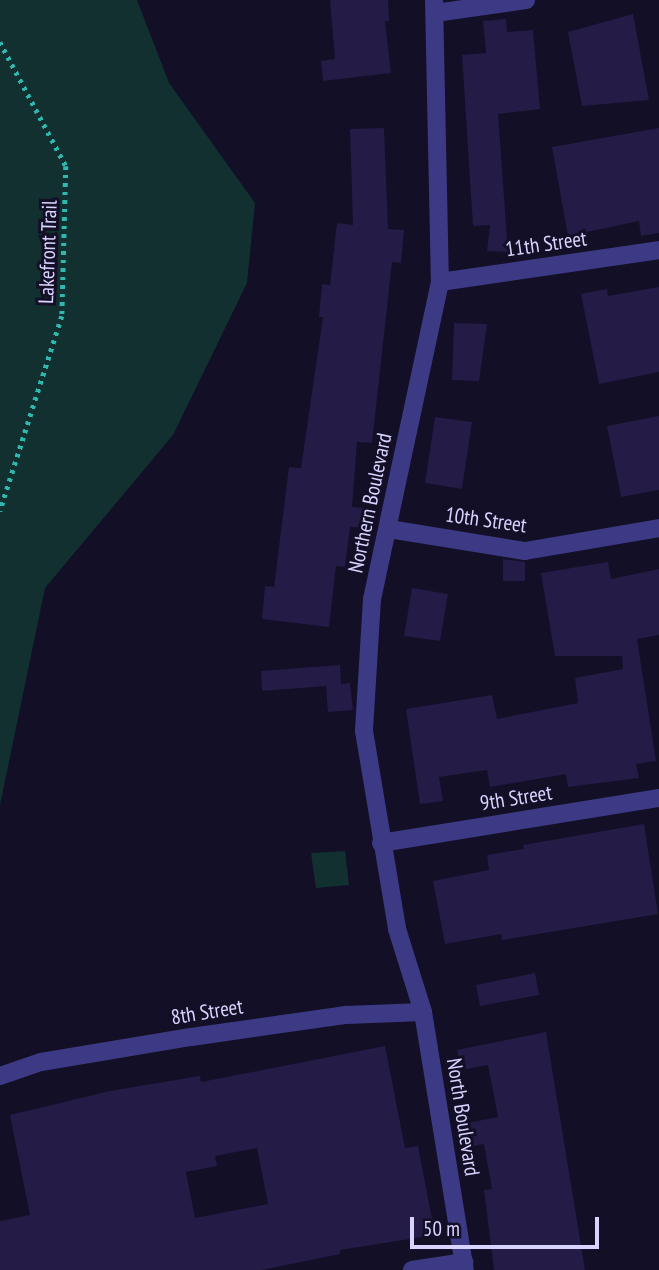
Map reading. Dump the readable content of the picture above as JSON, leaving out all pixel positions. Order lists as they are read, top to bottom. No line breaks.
{"streets":{"street":["11th Street","Northern Boulevard","10th Street","9th Street","8th Street","North Boulevard"],"path":["Lakefront Trail"]},"crossings":[["11th Street","Northern Boulevard"],["Northern Boulevard","10th Street"],["Northern Boulevard","9th Street"],["Northern Boulevard","8th Street"],["Northern Boulevard","North Boulevard"],["8th Street","North Boulevard"]],"scale_bar":"50 m"}
